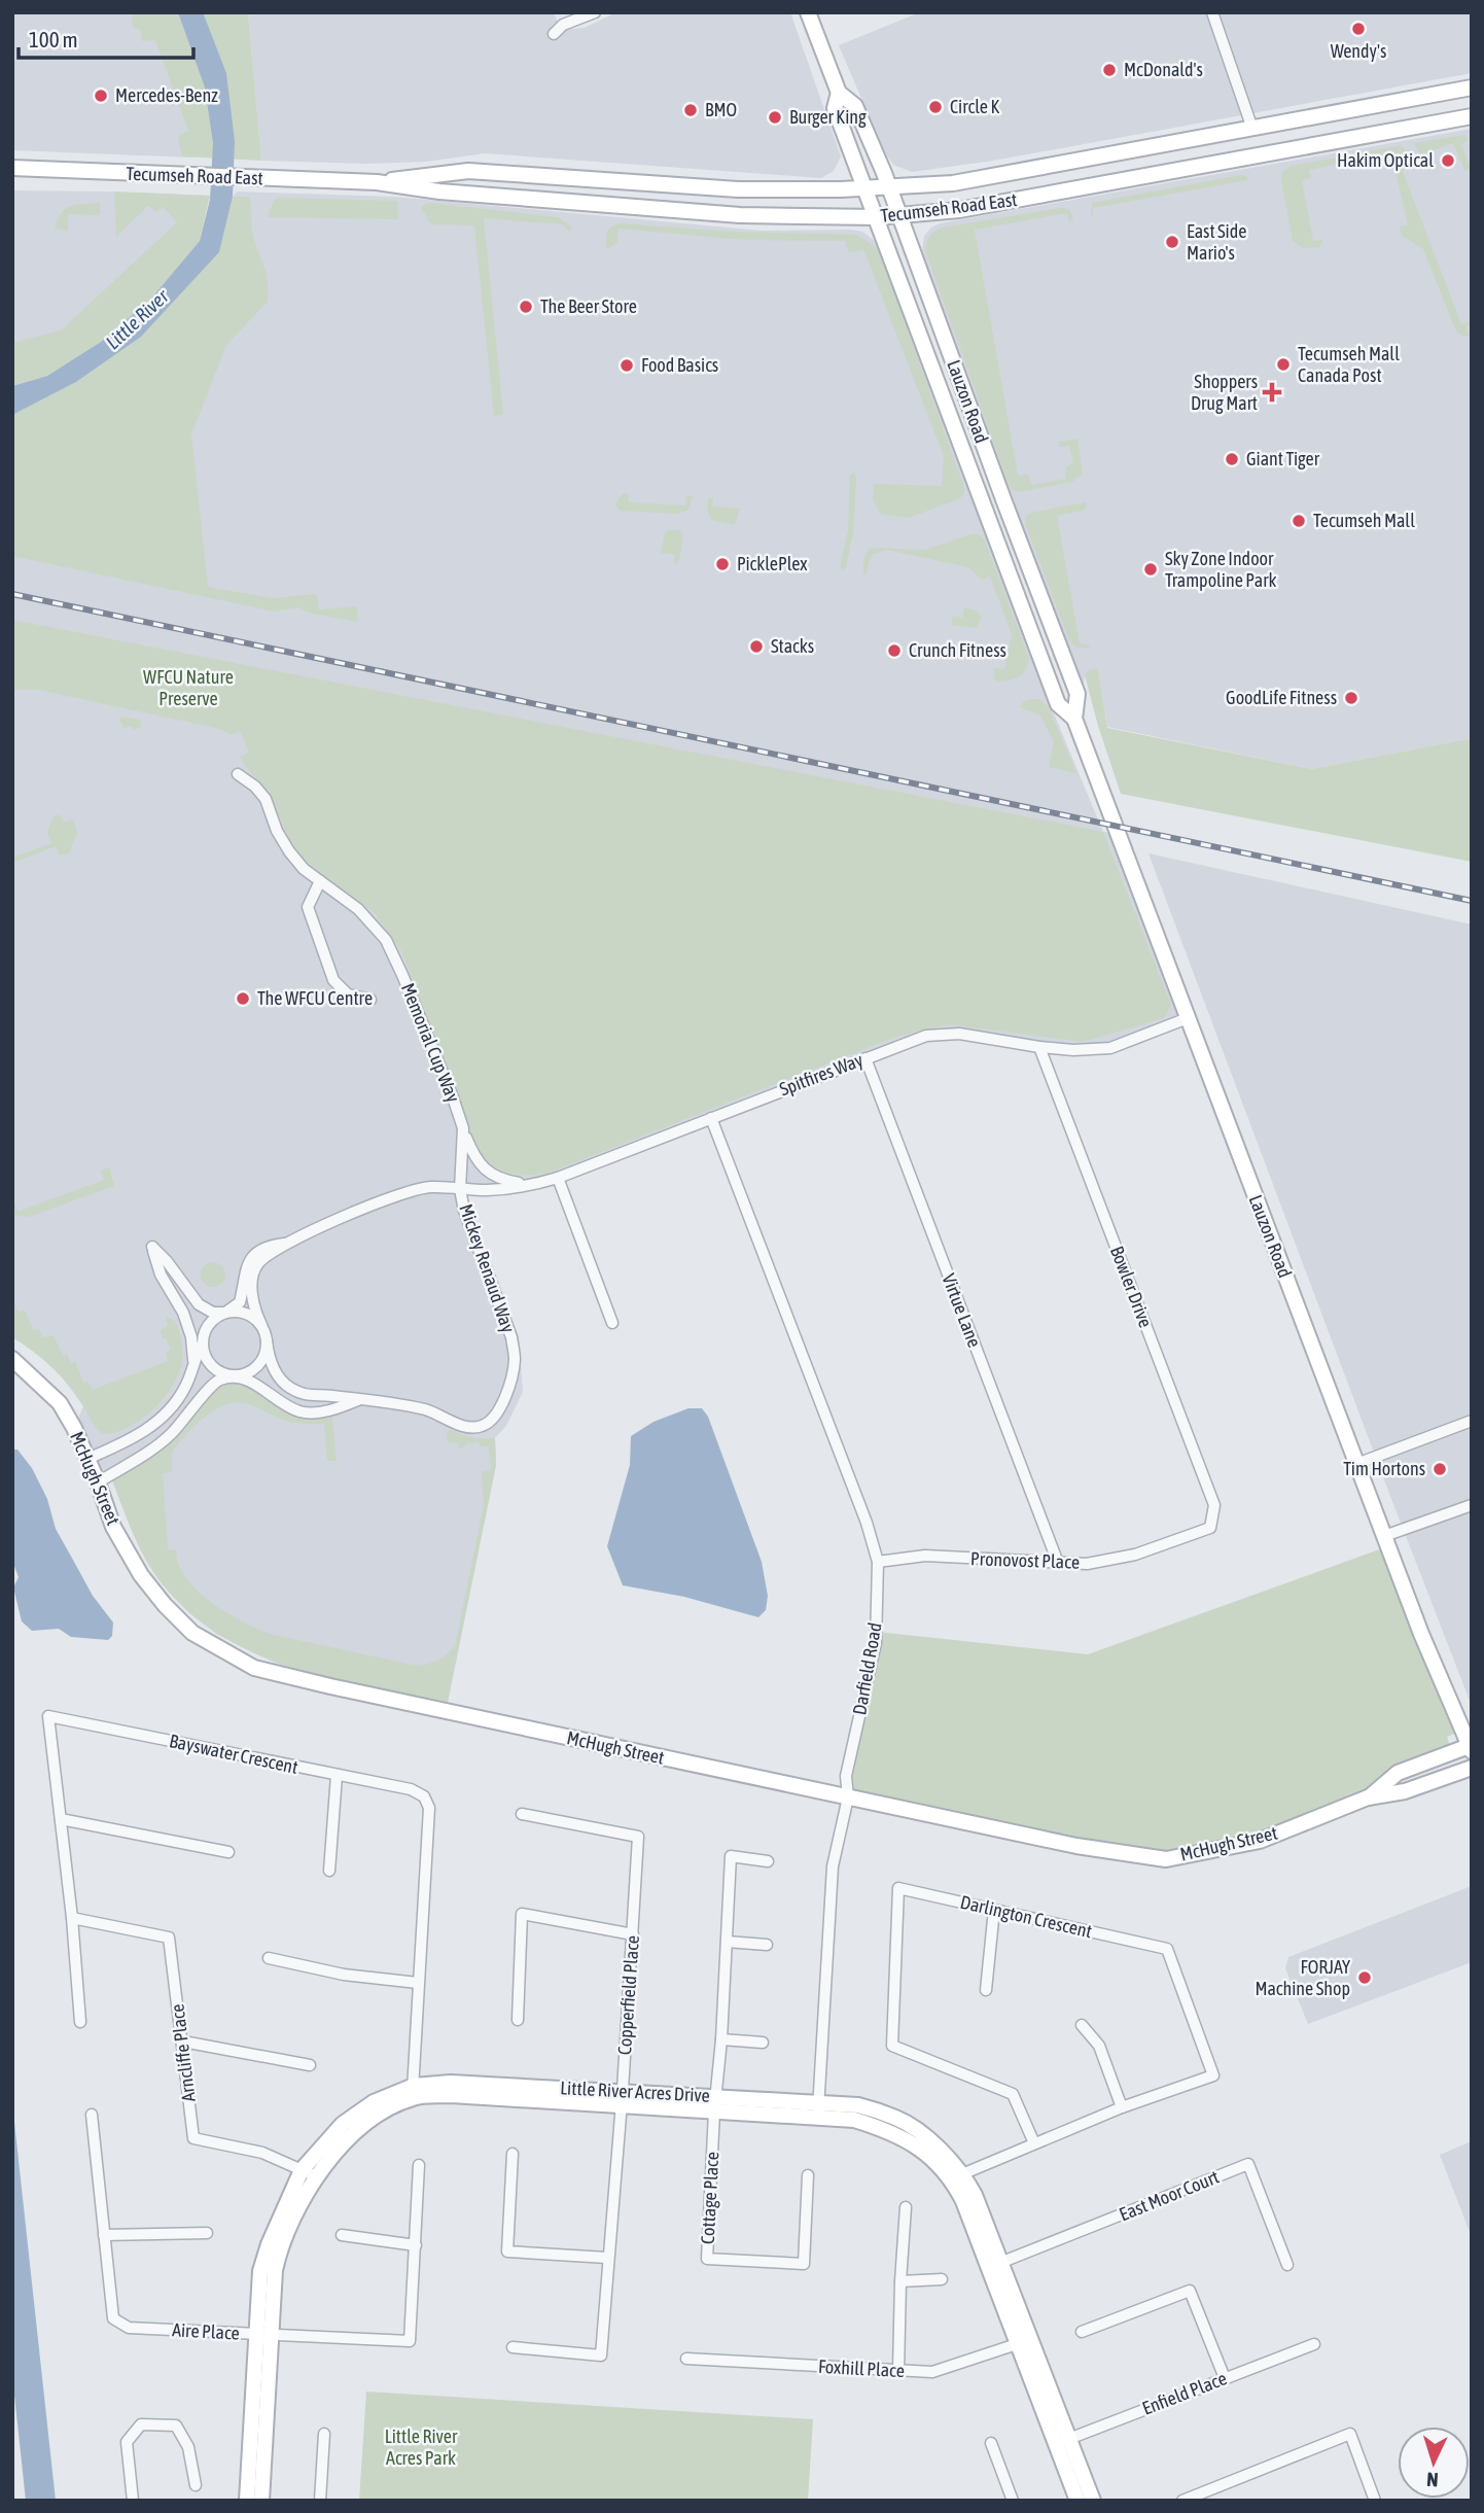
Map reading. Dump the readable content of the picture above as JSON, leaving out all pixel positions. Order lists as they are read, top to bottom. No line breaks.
{"streets":{"street":["Tecumseh Road East","Lauzon Road","Memorial Cup Way","Spitfires Way","Mickey Renaud Way","Bowler Drive","Virtue Lane","McHugh Street","Pronovost Place","Darfield Road","Bayswater Crescent","Darlington Crescent","Copperfield Place","Arncliffe Place","Little River Acres Drive","East Moor Court","Cottage Place","Aire Place","Foxhill Place","Enfield Place"]},"crossings":[["Tecumseh Road East","Lauzon Road"],["Lauzon Road","Spitfires Way"],["Lauzon Road","McHugh Street"],["Memorial Cup Way","Spitfires Way"],["Memorial Cup Way","Mickey Renaud Way"],["Spitfires Way","Mickey Renaud Way"],["Spitfires Way","Bowler Drive"],["Spitfires Way","Virtue Lane"],["Spitfires Way","Darfield Road"],["Bowler Drive","Pronovost Place"],["Virtue Lane","Pronovost Place"],["McHugh Street","Darfield Road"],["Pronovost Place","Darfield Road"],["Darfield Road","Little River Acres Drive"],["Bayswater Crescent","Arncliffe Place"],["Bayswater Crescent","Little River Acres Drive"],["Darlington Crescent","Little River Acres Drive"],["Copperfield Place","Little River Acres Drive"],["Arncliffe Place","Little River Acres Drive"],["Little River Acres Drive","East Moor Court"],["Little River Acres Drive","Cottage Place"],["Little River Acres Drive","Aire Place"],["Little River Acres Drive","Foxhill Place"],["Little River Acres Drive","Enfield Place"]],"water":["Little River"],"parks":["WFCU Nature Preserve","Little River Acres Park"],"places":{"other":["Wendy's","McDonald's","Mercedes-Benz","Circle K","BMO","Burger King","Hakim Optical","East Side Mario's","The Beer Store","Tecumseh Mall Canada Post","Food Basics","Giant Tiger","Tecumseh Mall","PicklePlex","Sky Zone Indoor Trampoline Park","Stacks","Crunch Fitness","GoodLife Fitness","The WFCU Centre","Tim Hortons","FORJAY Machine Shop"],"health":["Shoppers Drug Mart"]},"scale_bar":"100 m","north":"bottom"}
